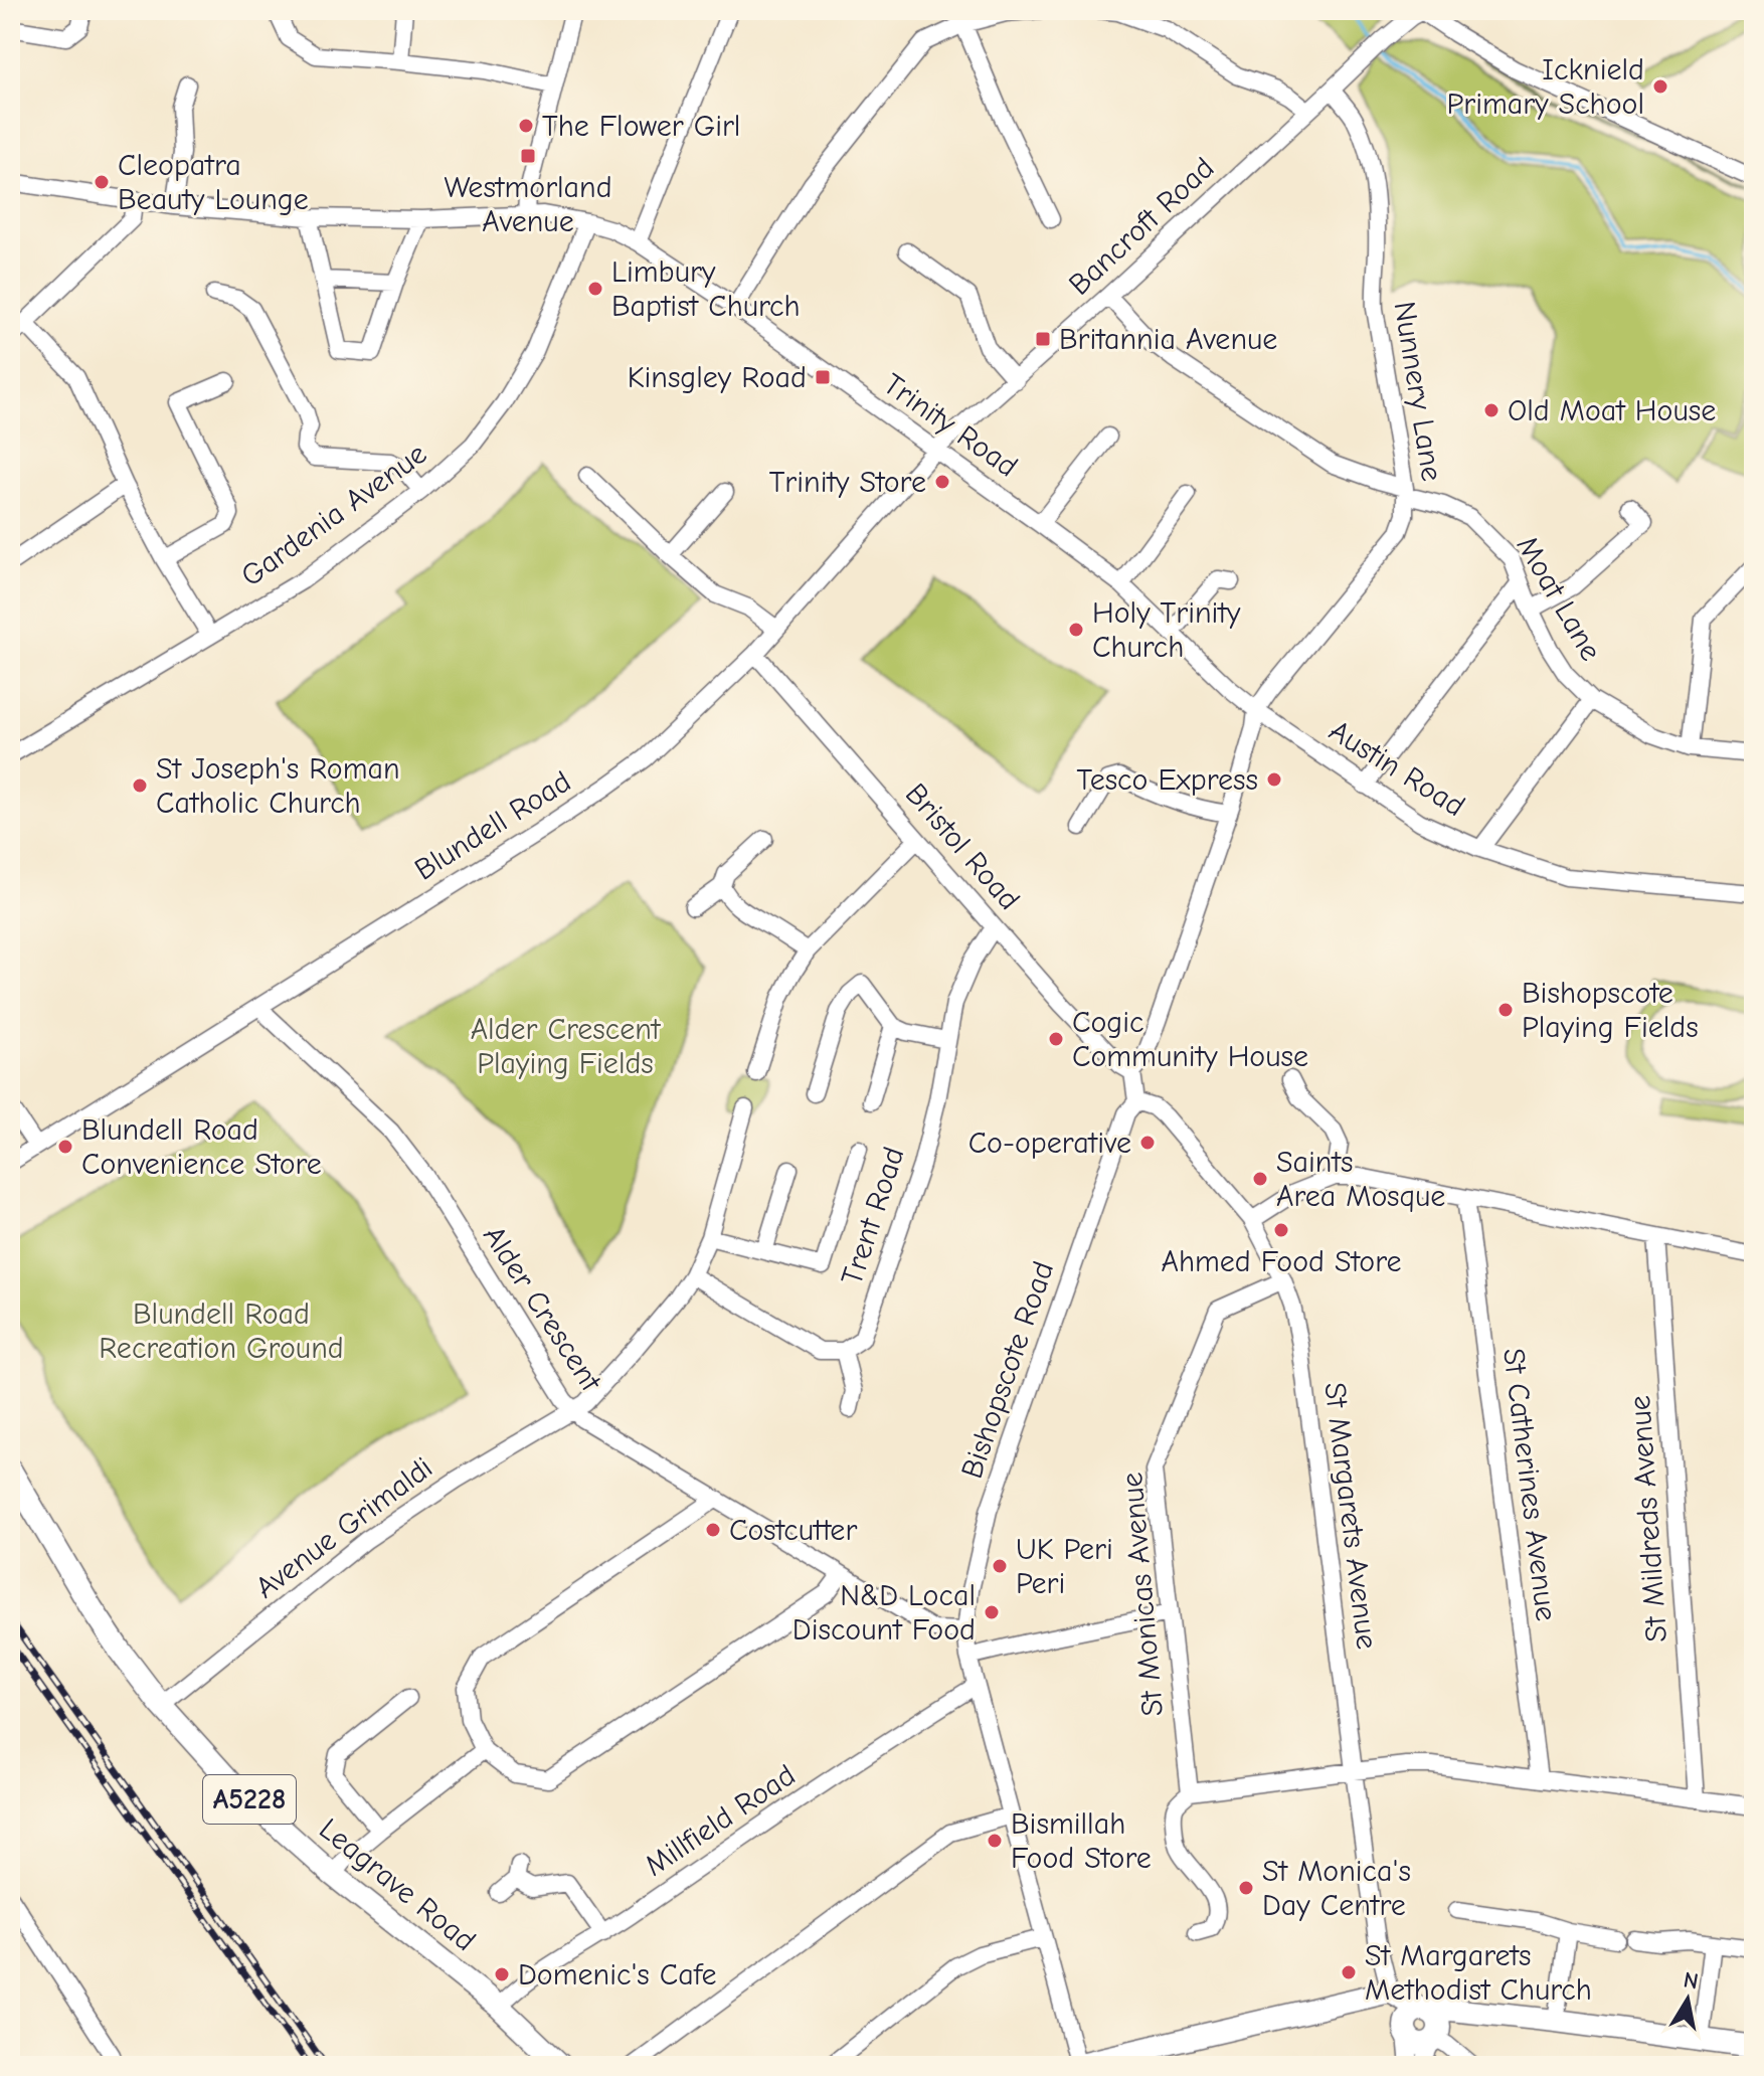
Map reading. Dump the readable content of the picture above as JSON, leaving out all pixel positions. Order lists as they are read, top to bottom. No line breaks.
{"streets":{"main road":["A5228","Leagrave Road"],"street":["Bancroft Road","Nunnery Lane","Trinity Road","Gardenia Avenue","Moat Lane","Austin Road","Blundell Road","Bristol Road","Trent Road","Alder Crescent","Bishopscote Road","St Catherines Avenue","St Margarets Avenue","St Mildreds Avenue","Avenue Grimaldi","St Monicas Avenue","Millfield Road"]},"crossings":[["Bancroft Road","Nunnery Lane"],["Bancroft Road","Trinity Road"],["Bancroft Road","Blundell Road"],["Nunnery Lane","Trinity Road"],["Nunnery Lane","Moat Lane"],["Nunnery Lane","Austin Road"],["Trinity Road","Gardenia Avenue"],["Trinity Road","Austin Road"],["Trinity Road","Blundell Road"],["Blundell Road","Bristol Road"],["Blundell Road","Alder Crescent"],["Bristol Road","Trent Road"],["Alder Crescent","Bishopscote Road"],["Alder Crescent","Avenue Grimaldi"],["Bishopscote Road","St Margarets Avenue"],["Bishopscote Road","Millfield Road"],["St Margarets Avenue","St Monicas Avenue"],["Avenue Grimaldi","Leagrave Road"],["Millfield Road","Leagrave Road"]],"parks":["Alder Crescent Playing Fields","Blundell Road Recreation Ground"],"places":{"other":["Icknield Primary School","The Flower Girl","Cleopatra Beauty Lounge","Limbury Baptist Church","Old Moat House","Trinity Store","Holy Trinity Church","Tesco Express","St Joseph's Roman Catholic Church","Bishopscote Playing Fields","Cogic Community House","Co-operative","Blundell Road Convenience Store","Saints Area Mosque","Ahmed Food Store","Costcutter","UK Peri Peri","N&D Local Discount Food","Bismillah Food Store","St Monica's Day Centre","St Margarets Methodist Church","Domenic's Cafe"],"transit":["Westmorland Avenue","Britannia Avenue","Kinsgley Road"]},"north":"top"}
